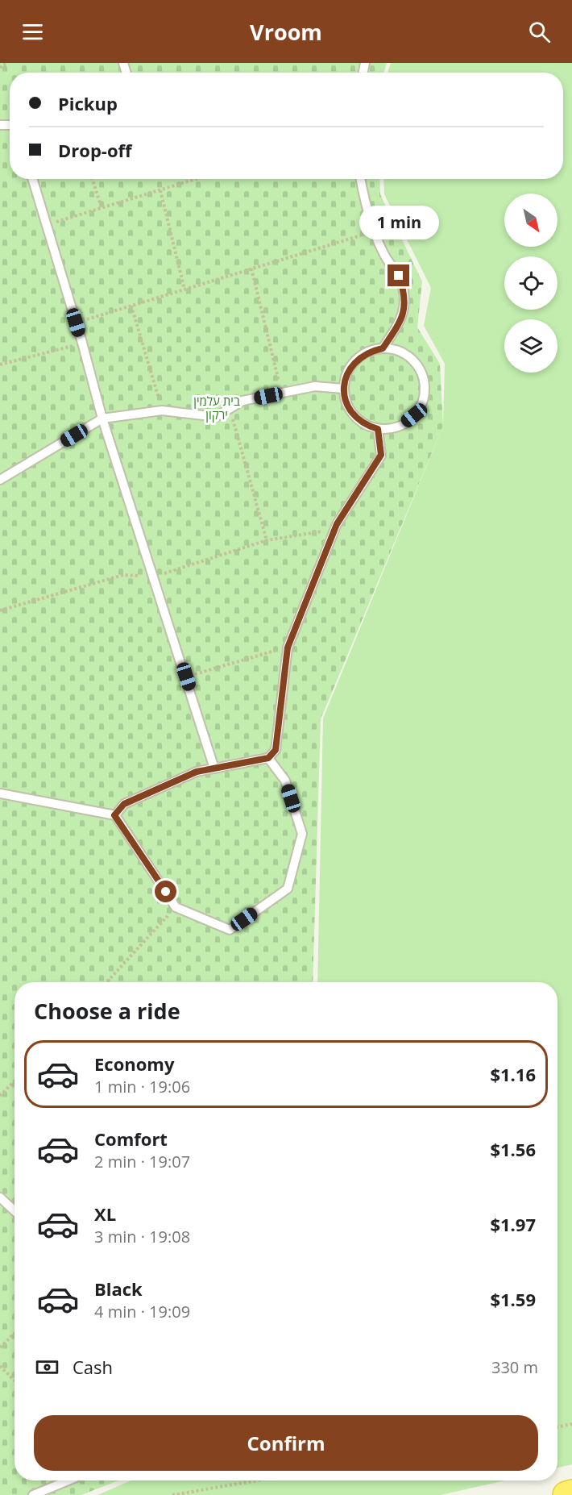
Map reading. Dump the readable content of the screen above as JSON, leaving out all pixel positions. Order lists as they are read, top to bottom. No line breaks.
{"parks":["בית עלמין ירקון"],"north":"bottom right","page":{"header":"Vroom","banner":["Pickup","Drop-off"],"bubble":"1 min","heading":"Choose a ride","list":[{"name":"Economy","note":"1 min · 19:06","value":"$1.16"},{"name":"Comfort","note":"2 min · 19:07","value":"$1.56"},{"name":"XL","note":"3 min · 19:08","value":"$1.97"},{"name":"Black","note":"4 min · 19:09","value":"$1.59"}],"pay":["Cash","330 m"],"buttons":"Confirm"}}
